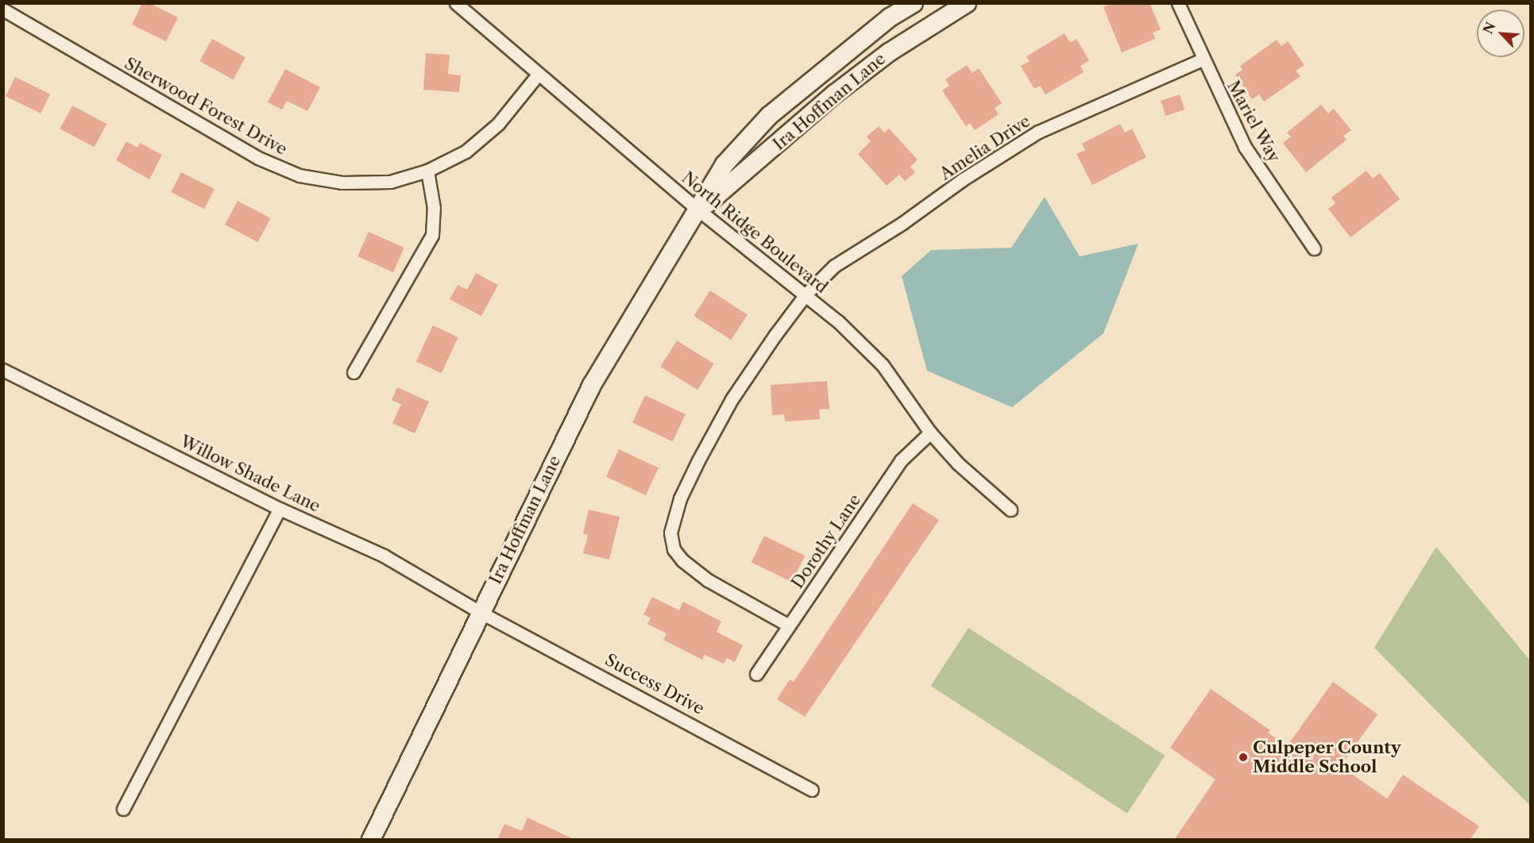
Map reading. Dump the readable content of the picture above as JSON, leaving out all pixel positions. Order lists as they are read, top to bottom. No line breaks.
{"streets":{"main road":["Ira Hoffman Lane"],"street":["Sherwood Forest Drive","Mariel Way","Amelia Drive","North Ridge Boulevard","Willow Shade Lane","Dorothy Lane","Success Drive"]},"crossings":[["Ira Hoffman Lane","North Ridge Boulevard"],["Ira Hoffman Lane","Willow Shade Lane"],["Ira Hoffman Lane","Success Drive"],["Sherwood Forest Drive","North Ridge Boulevard"],["Mariel Way","Amelia Drive"],["Amelia Drive","North Ridge Boulevard"],["Amelia Drive","Dorothy Lane"],["North Ridge Boulevard","Dorothy Lane"],["Willow Shade Lane","Success Drive"]],"places":["Culpeper County Middle School"],"north":"top left"}
